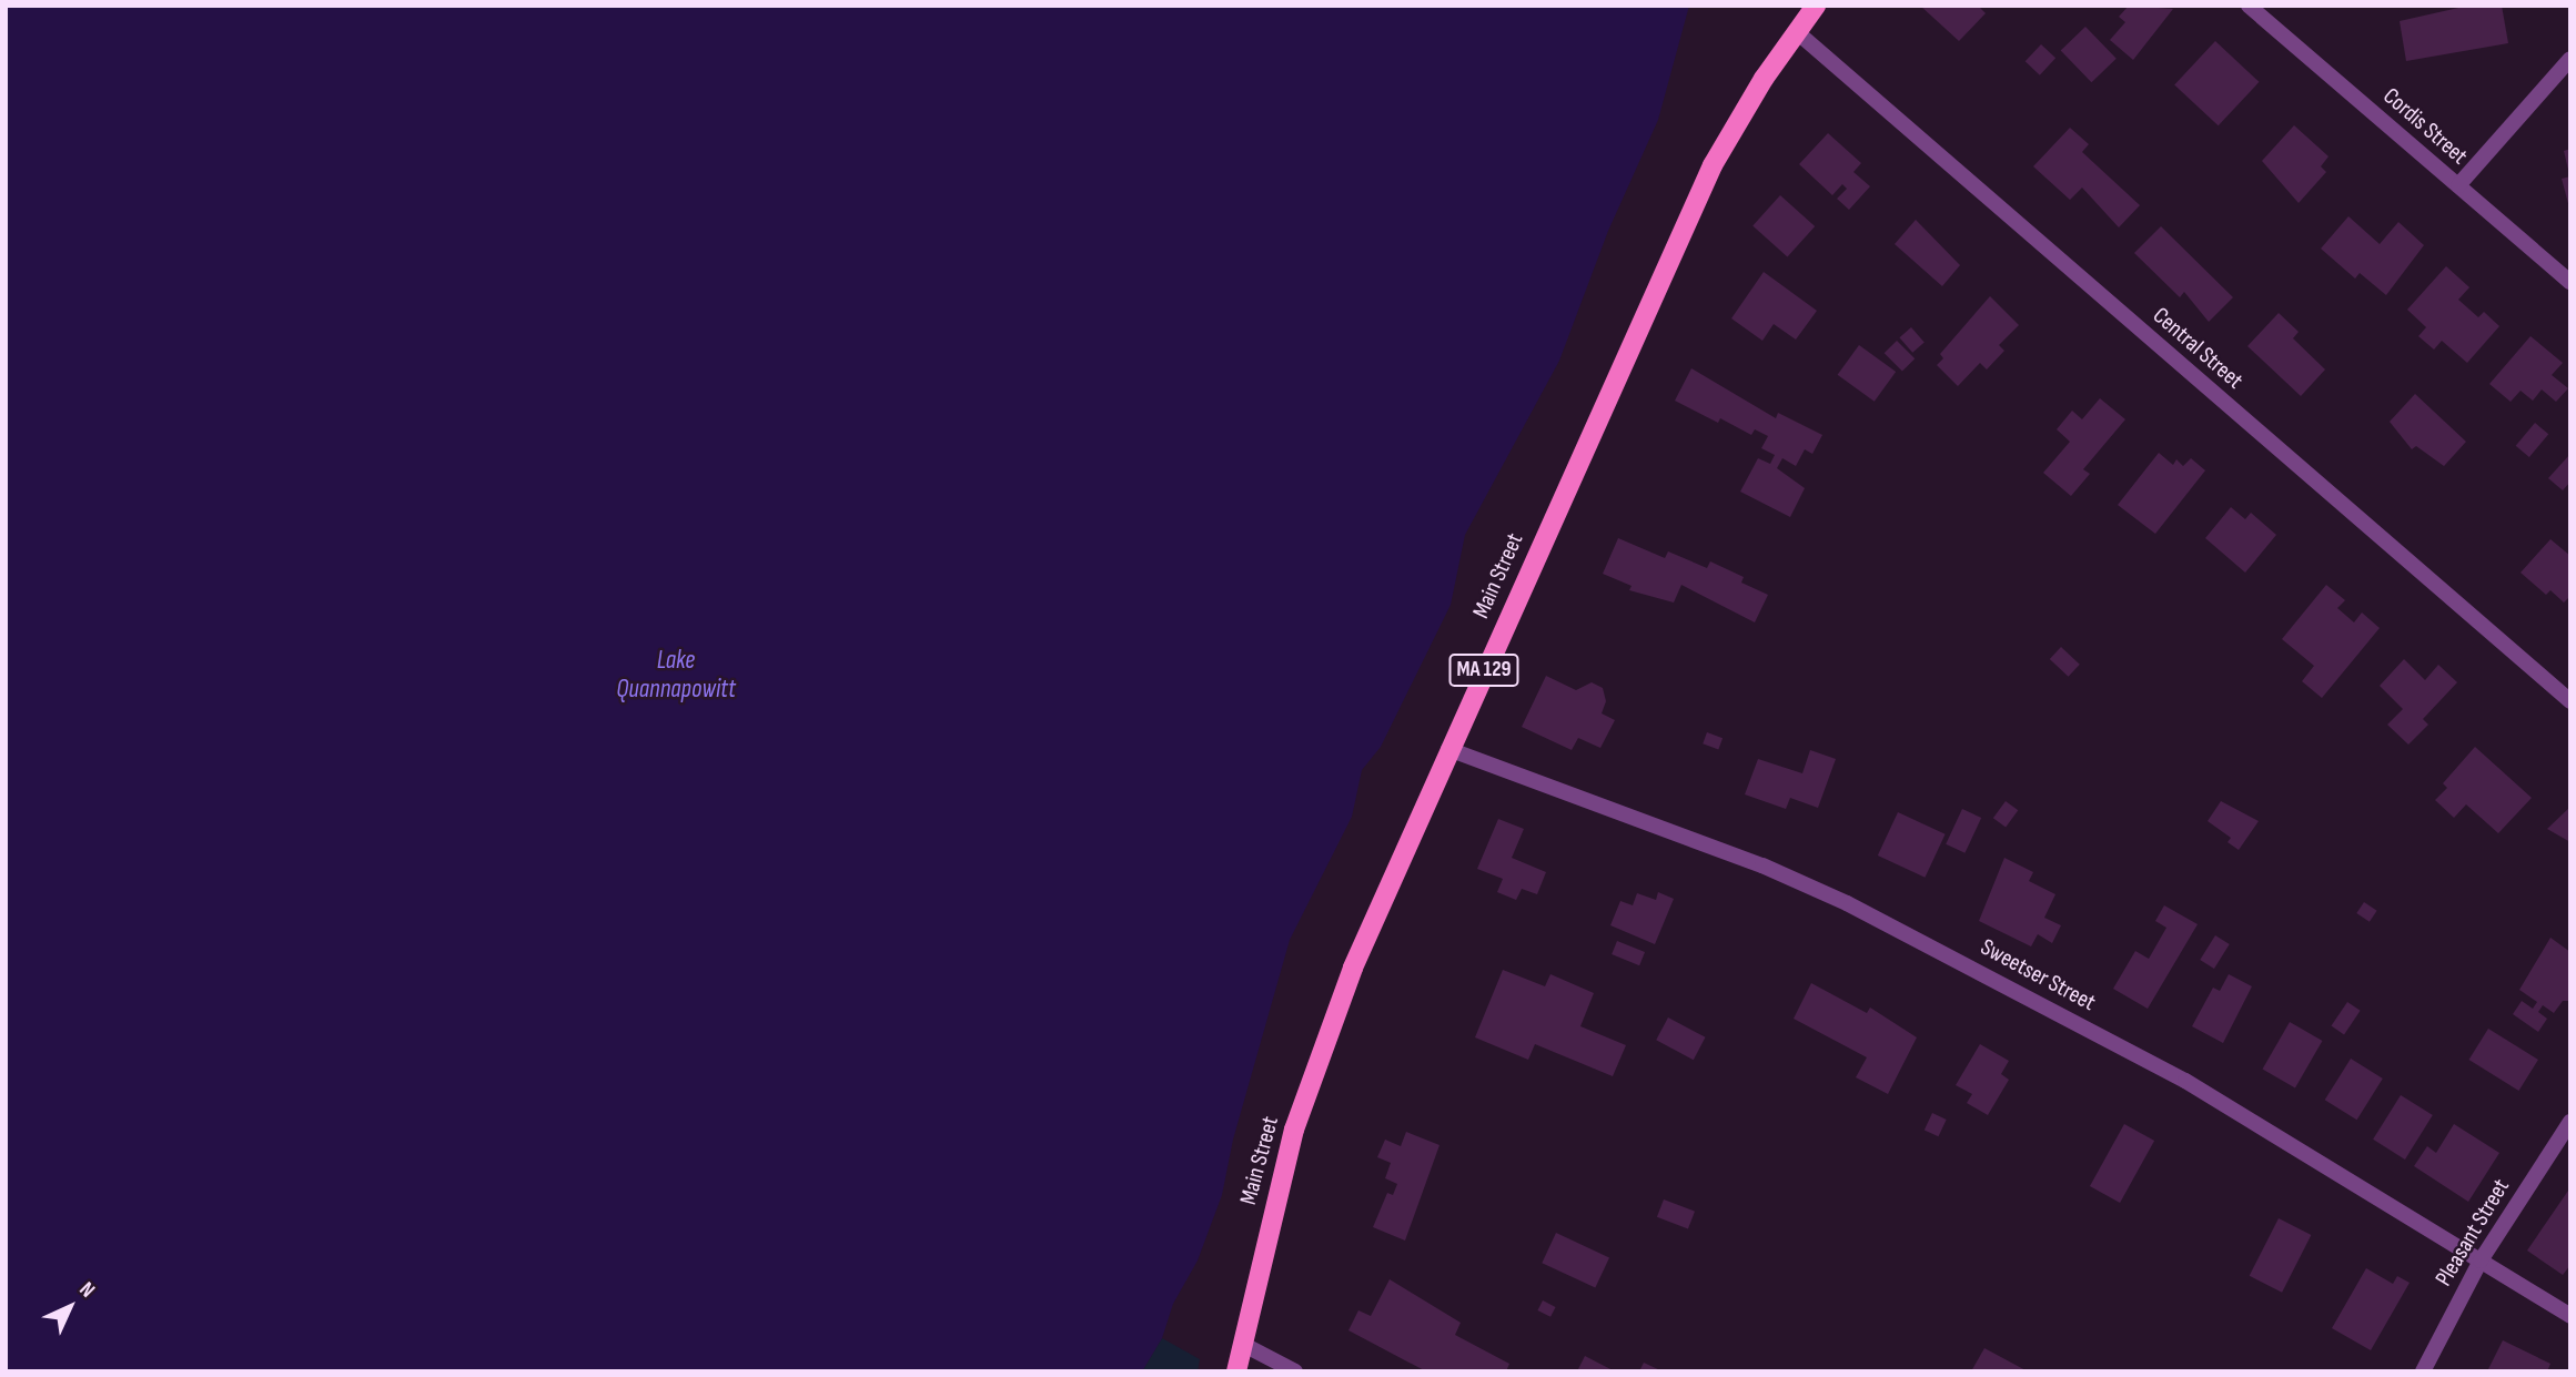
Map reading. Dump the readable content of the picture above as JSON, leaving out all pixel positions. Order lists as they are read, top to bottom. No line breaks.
{"streets":{"main road":["Main Street","MA 129"],"street":["Cordis Street","Central Street","Sweetser Street","Pleasant Street"]},"crossings":[["Central Street","Main Street"],["Main Street","Sweetser Street"],["Sweetser Street","Pleasant Street"]],"water":["Lake Quannapowitt"],"north":"top right"}
